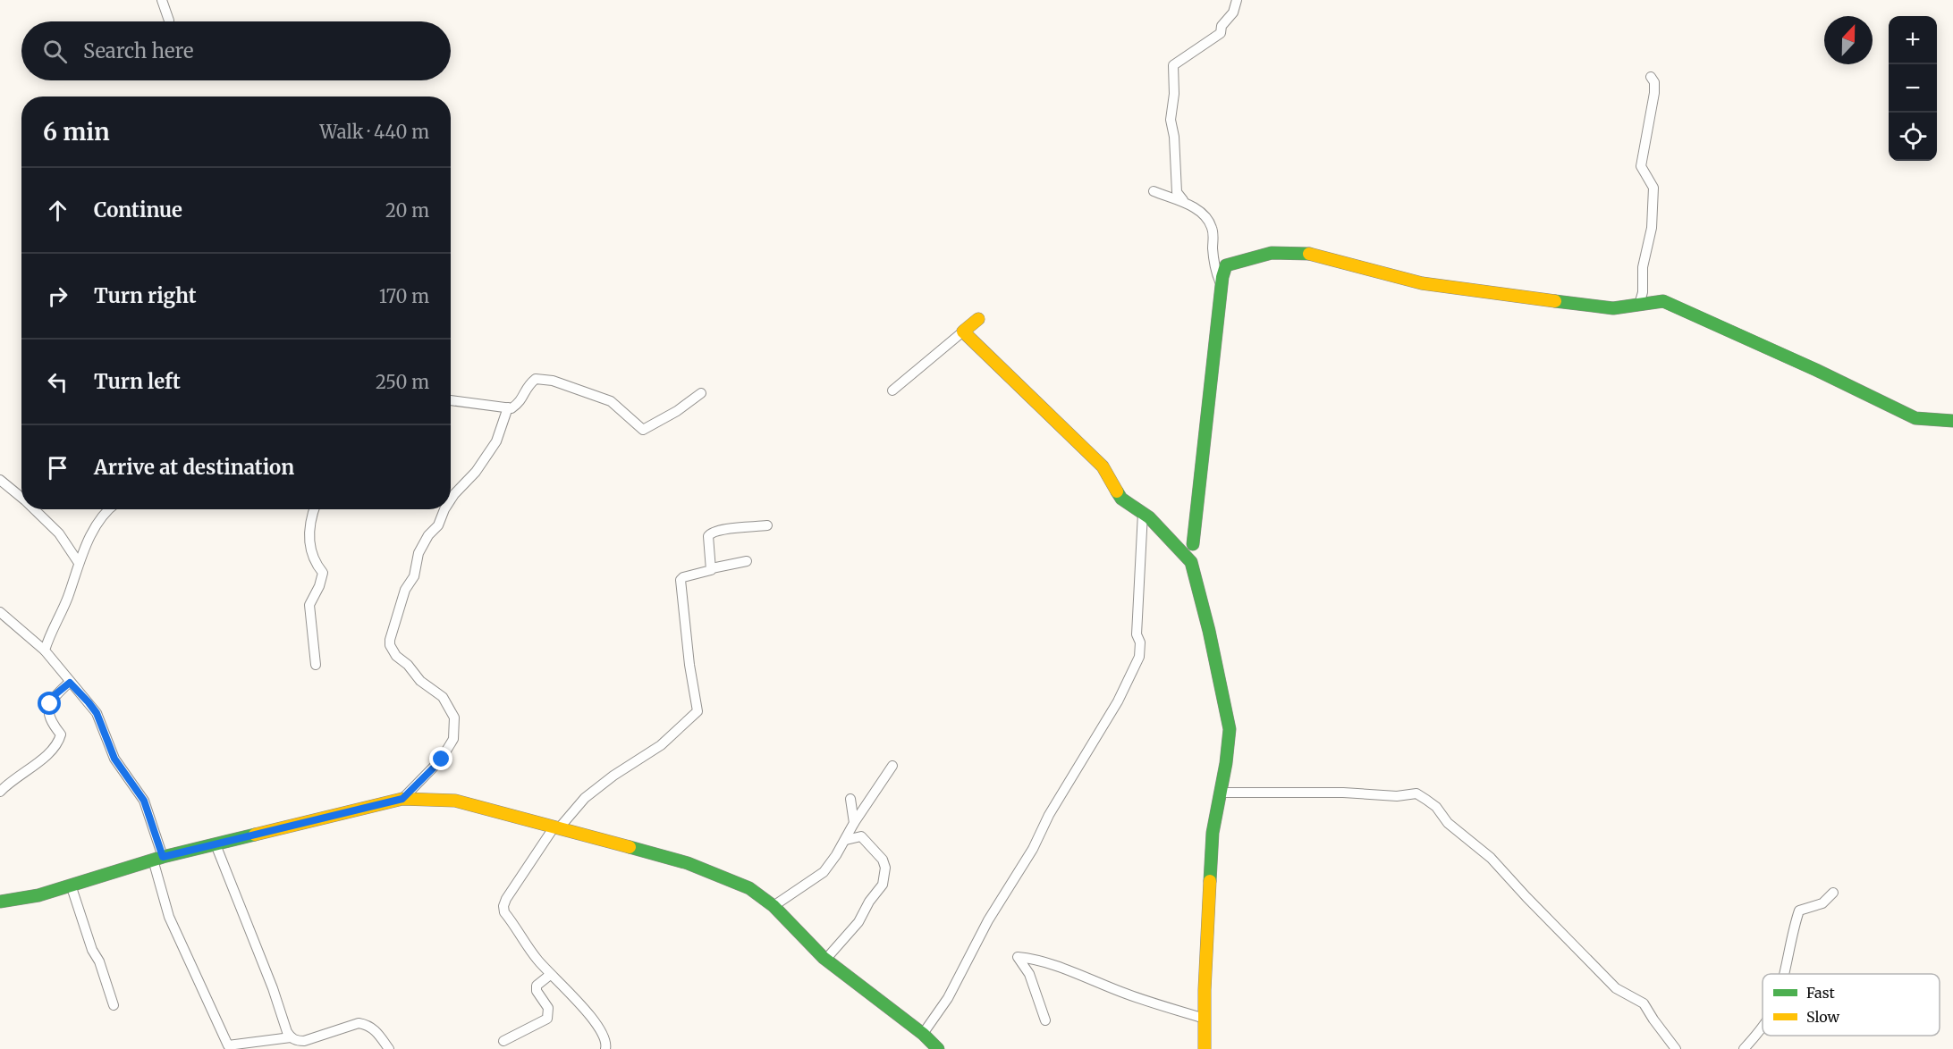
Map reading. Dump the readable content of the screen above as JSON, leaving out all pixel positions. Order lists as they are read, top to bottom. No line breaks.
{"legend":["Fast","Slow"],"north":"top","page":{"map_buttons":["+","−"],"search":"Search here","heading":["6 min","Walk · 440 m"],"list":[["Continue","20 m"],["Turn right","170 m"],["Turn left","250 m"],"Arrive at destination"]}}
